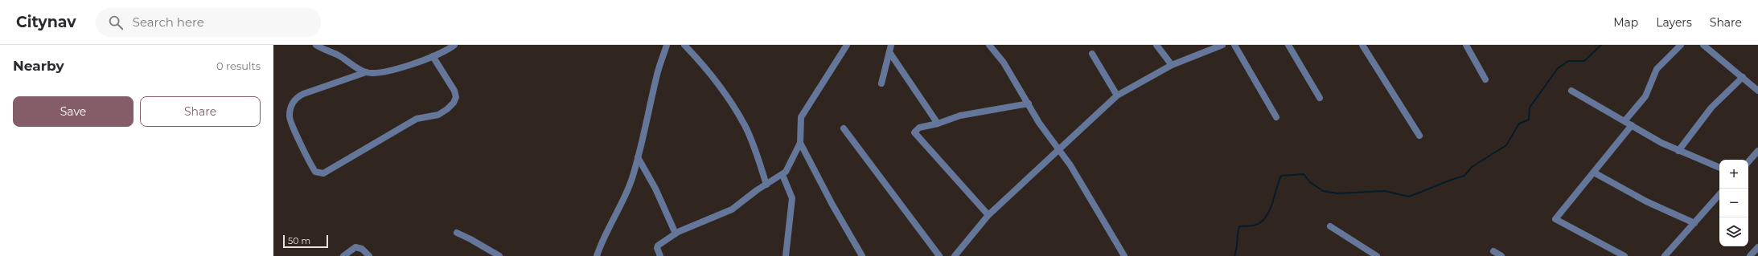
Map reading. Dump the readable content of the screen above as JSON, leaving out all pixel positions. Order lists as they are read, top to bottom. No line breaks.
{"scale_bar":"50 m","page":{"header":"Citynav","search":"Search here","nav":["Map","Layers","Share"],"heading":["Nearby","0 results"],"buttons":["Save","Share"],"map_buttons":["+","−"],"scale":"50 m"}}
